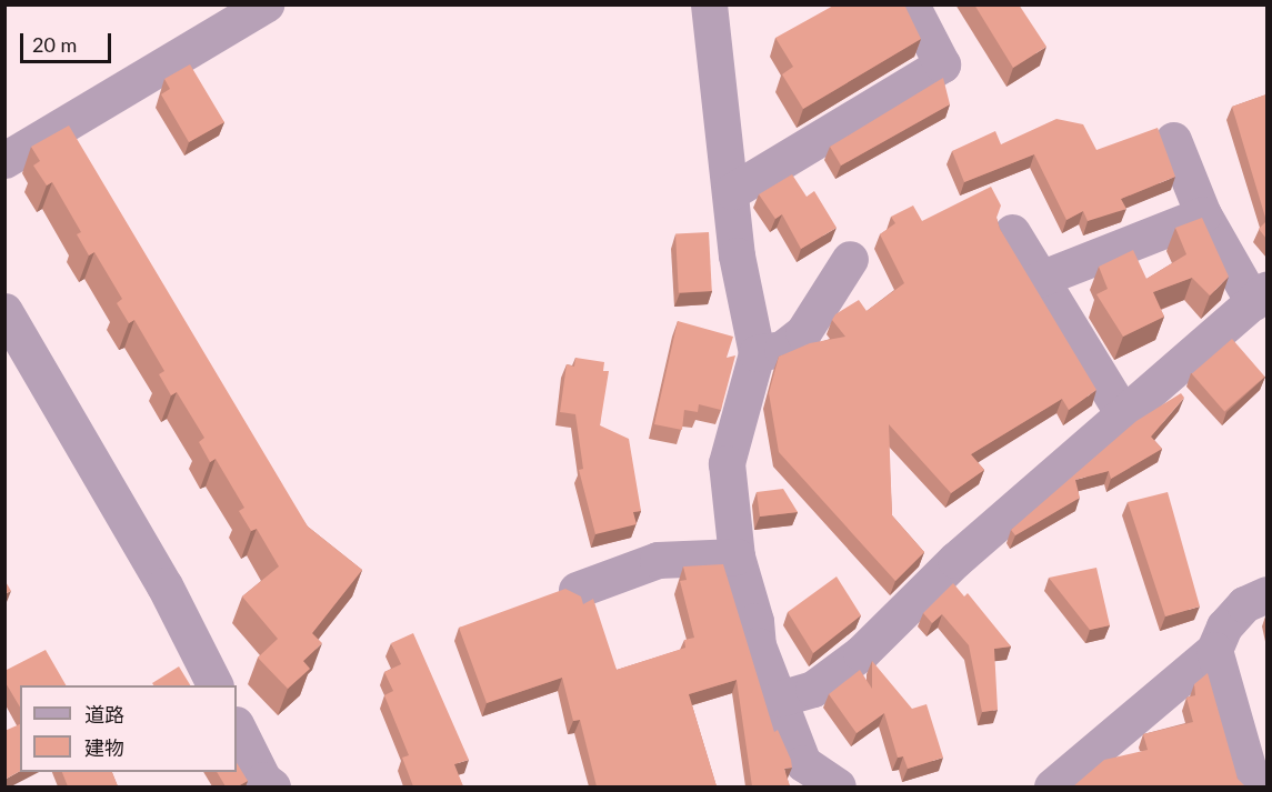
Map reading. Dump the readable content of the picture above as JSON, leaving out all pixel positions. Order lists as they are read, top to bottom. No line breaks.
{"legend":["道路","建物"],"scale_bar":"20 m"}
